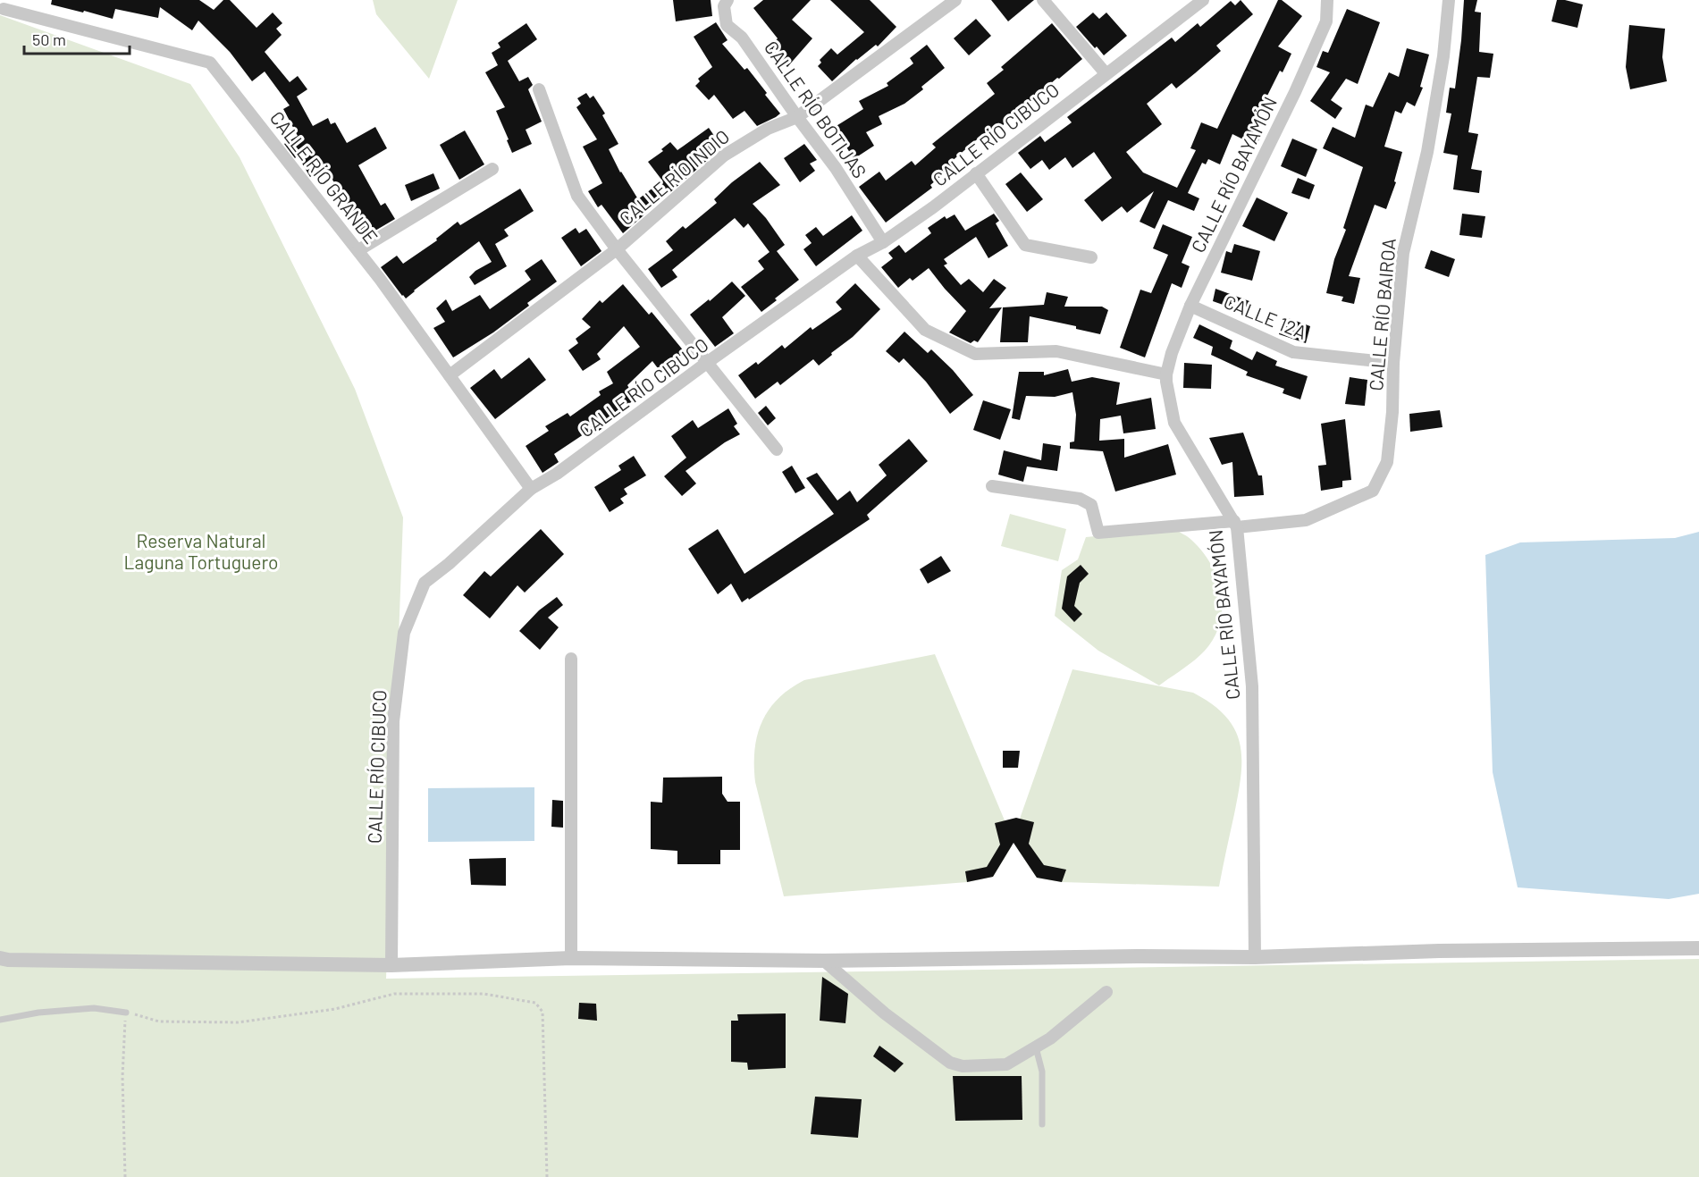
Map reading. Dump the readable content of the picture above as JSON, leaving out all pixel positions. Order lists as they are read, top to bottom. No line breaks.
{"streets":{"street":["CALLE RÍO BOTIJAS","CALLE RÍO CIBUCO","CALLE RÍO BAYAMÓN","CALLE RÍO GRANDE","CALLE RÍO INDIO","CALLE RÍO BAIROA","CALLE 12A"]},"crossings":[["CALLE RÍO BOTIJAS","CALLE RÍO CIBUCO"],["CALLE RÍO BOTIJAS","CALLE RÍO INDIO"],["CALLE RÍO CIBUCO","CALLE RÍO GRANDE"],["CALLE RÍO BAYAMÓN","CALLE RÍO BAIROA"],["CALLE RÍO BAYAMÓN","CALLE 12A"],["CALLE RÍO GRANDE","CALLE RÍO INDIO"],["CALLE RÍO BAIROA","CALLE 12A"]],"parks":["Reserva Natural Laguna Tortuguero"],"scale_bar":"50 m"}
